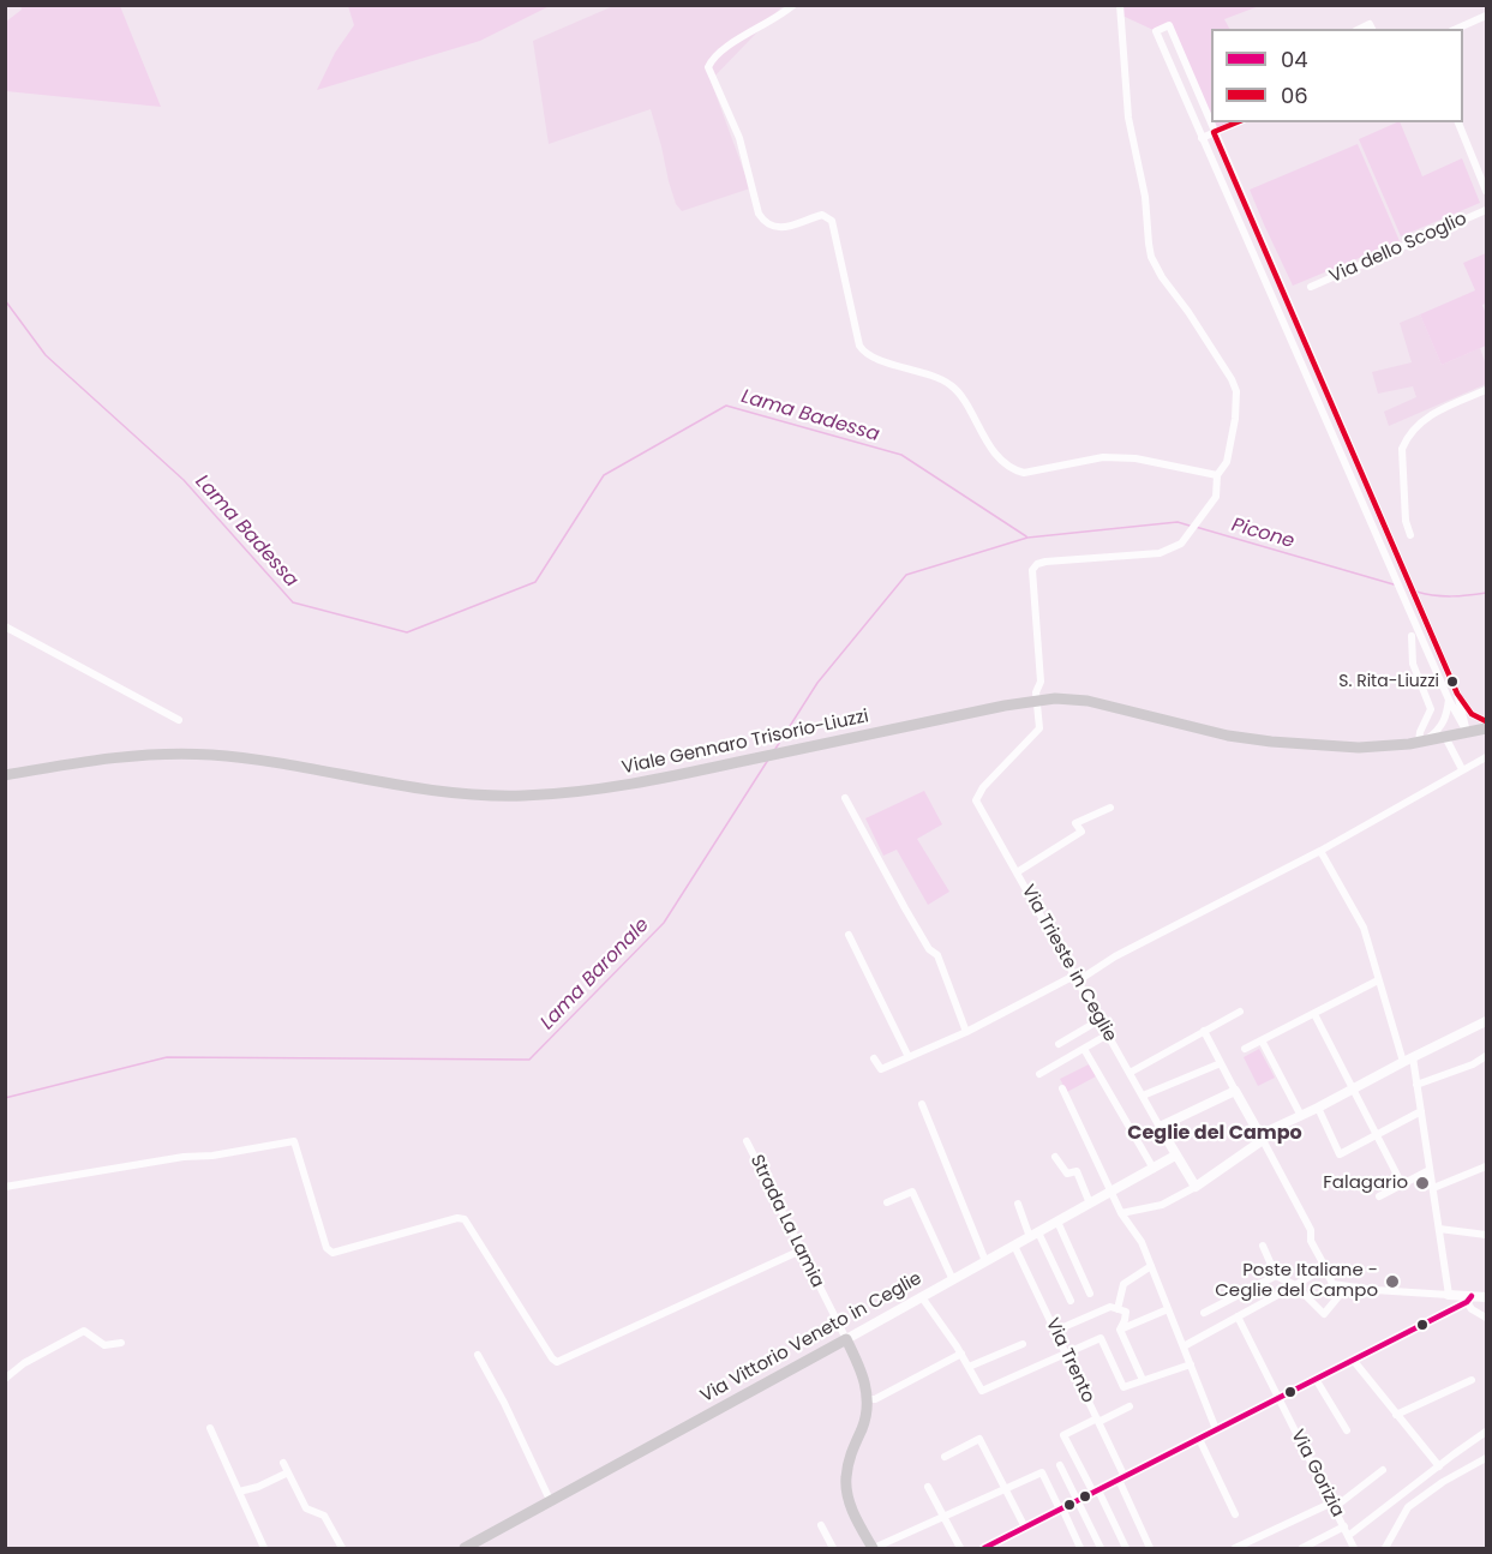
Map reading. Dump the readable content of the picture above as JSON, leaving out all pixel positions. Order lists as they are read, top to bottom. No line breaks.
{"streets":{"main road":["Viale Gennaro Trisorio-Liuzzi","Via Vittorio Veneto in Ceglie"],"street":["Via dello Scoglio","Via Trieste in Ceglie","Strada La Lamia","Via Trento","Via Gorizia"]},"crossings":[["Viale Gennaro Trisorio-Liuzzi","Via Trieste in Ceglie"],["Strada La Lamia","Via Vittorio Veneto in Ceglie"],["Via Vittorio Veneto in Ceglie","Via Trento"]],"districts":["Ceglie del Campo"],"water":["Lama Badessa","Picone","Lama Baronale"],"places":["S. Rita-Liuzzi","Falagario","Poste Italiane - Ceglie del Campo"],"lines":["transit line 06","transit line 04"],"legend":["04","06"]}
